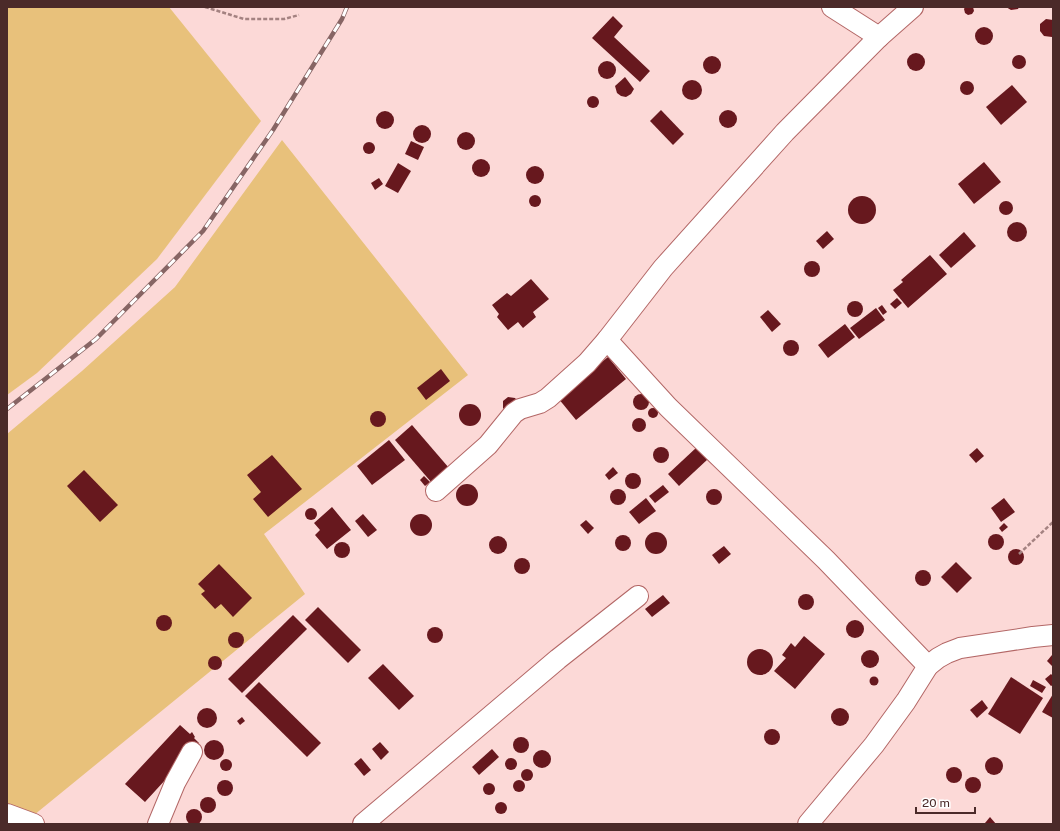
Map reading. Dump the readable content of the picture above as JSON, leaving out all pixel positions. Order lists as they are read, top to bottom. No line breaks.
{"scale_bar":"20 m"}
